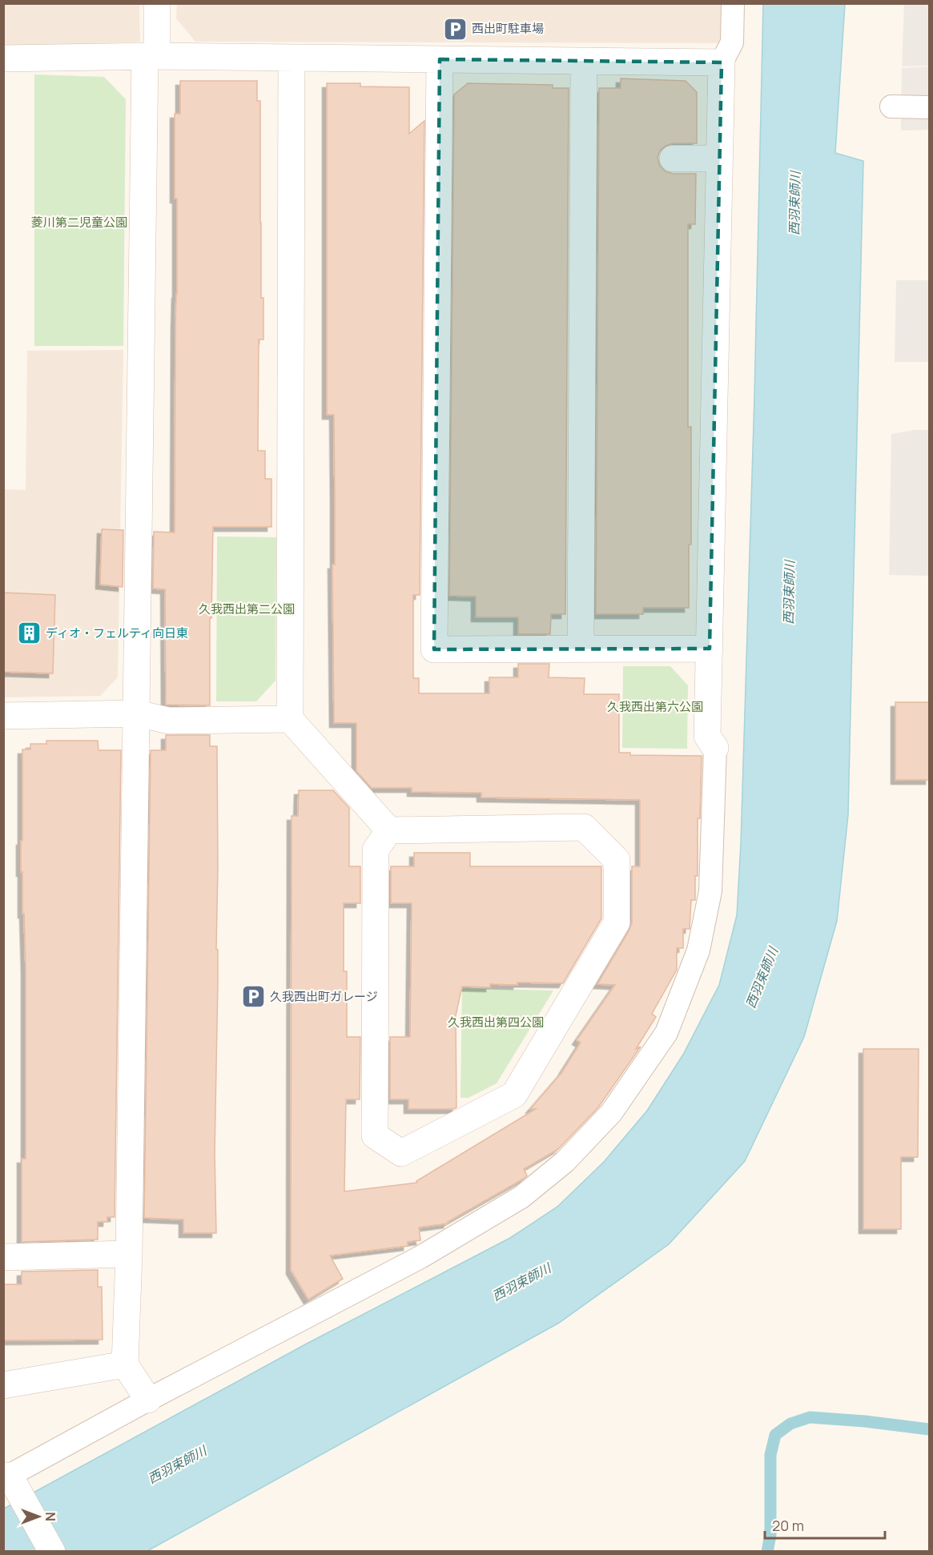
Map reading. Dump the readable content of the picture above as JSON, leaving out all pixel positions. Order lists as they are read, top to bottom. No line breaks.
{"water":["西羽束師川"],"parks":["菱川第二児童公園","久我西出第二公園","久我西出第六公園","久我西出第四公園"],"places":{"parking":["西出町駐車場","久我西出町ガレージ"],"building":["ディオ・フェルティ向日東"]},"scale_bar":"20 m","north":"right"}
